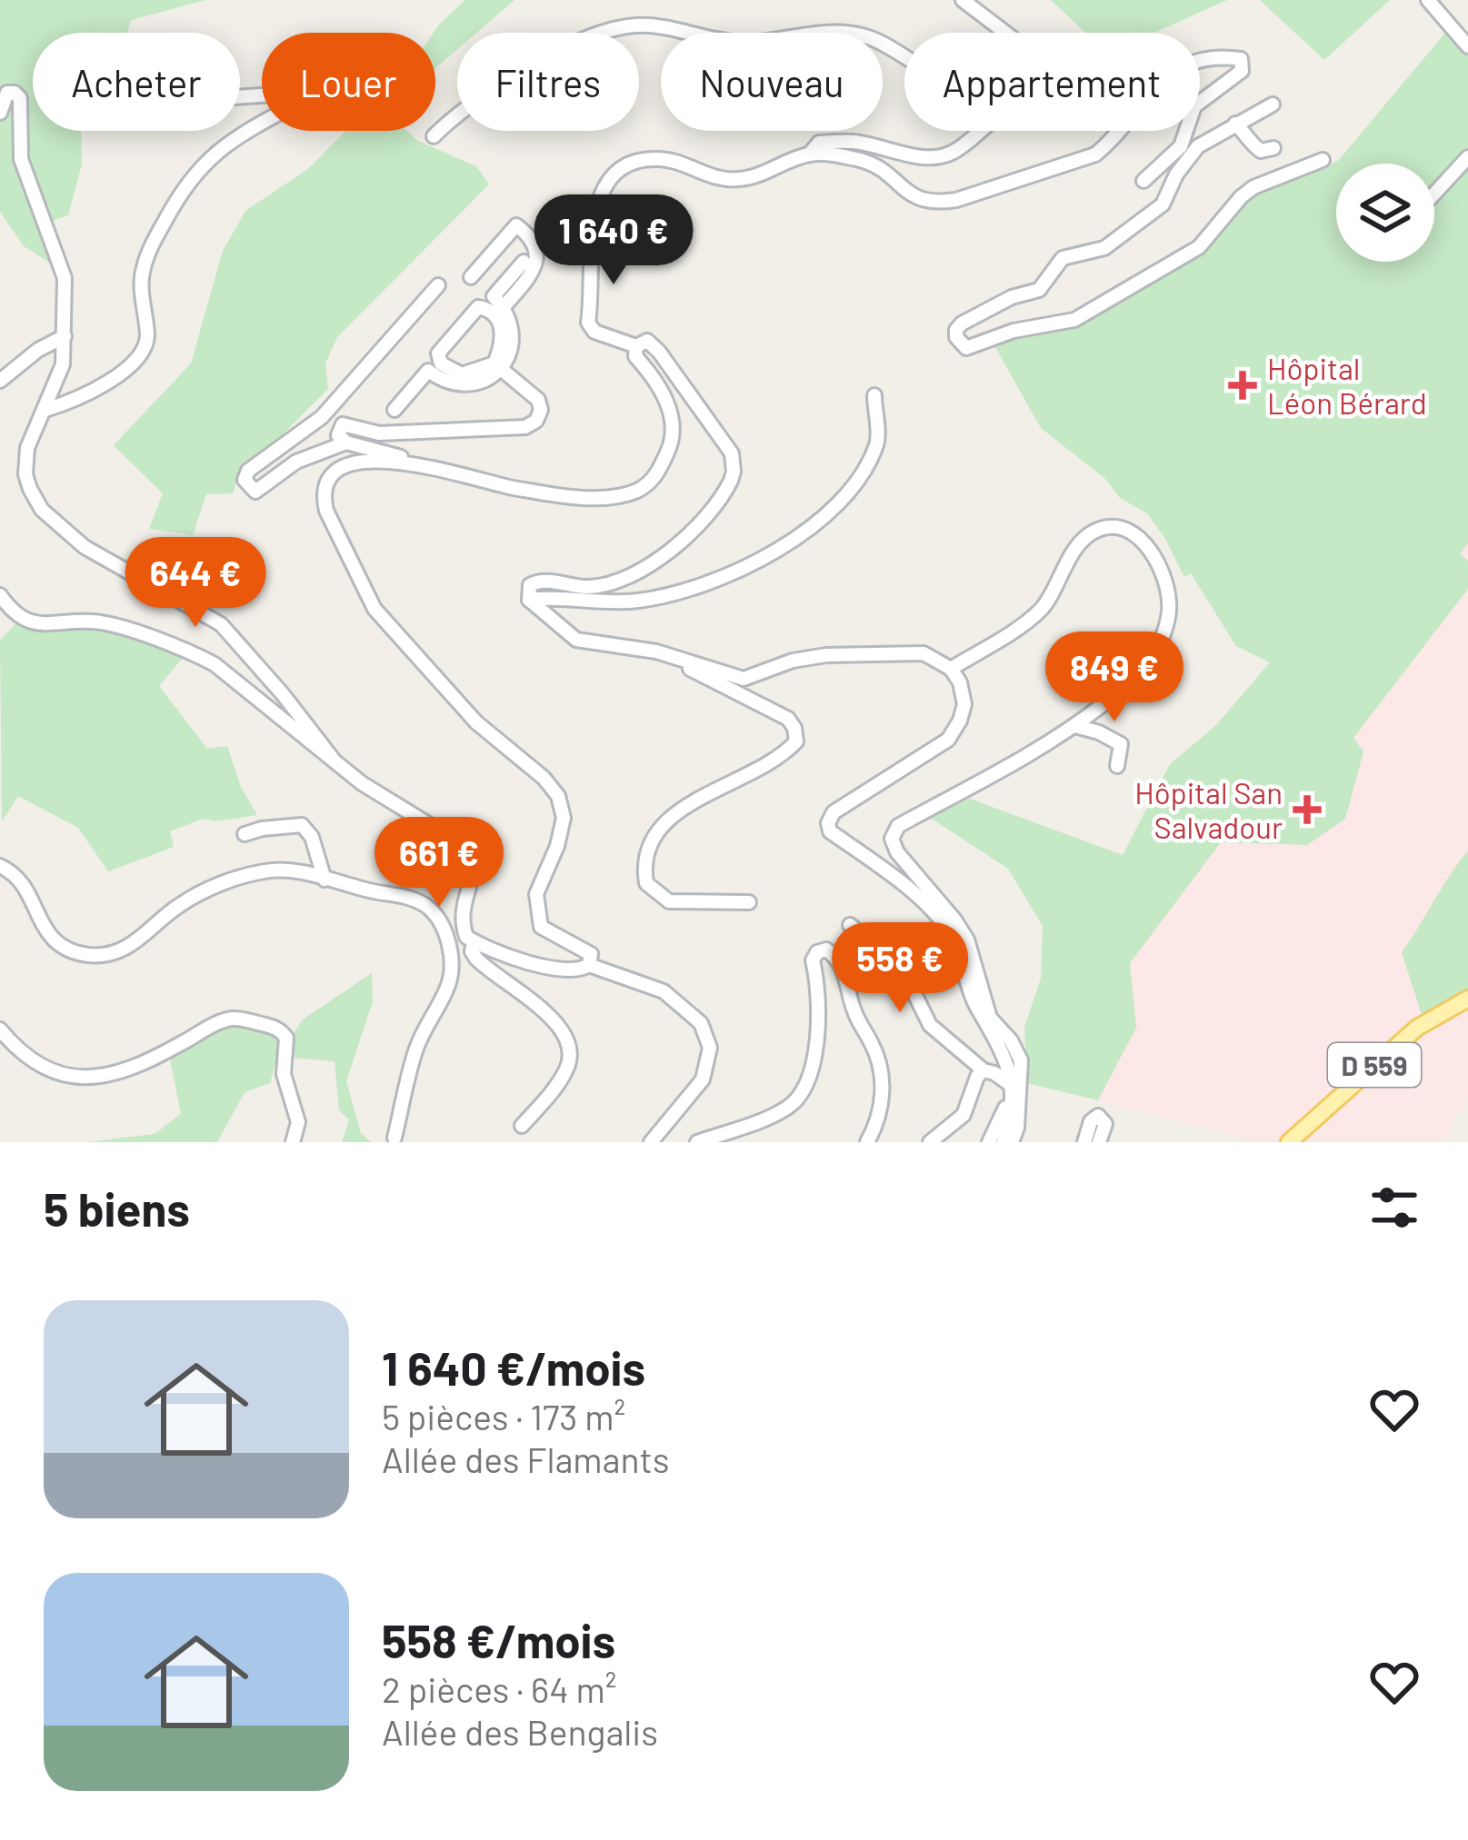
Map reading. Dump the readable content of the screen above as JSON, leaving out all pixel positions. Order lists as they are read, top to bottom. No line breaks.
{"streets":{"main road":["D 559"]},"places":{"health":["Hôpital Léon Bérard","Hôpital San Salvadour"]},"page":{"chip":["Acheter","Louer","Filtres","Nouveau","Appartement"],"price":["1 640 €","644 €","849 €","661 €","558 €"],"heading":"5 biens","list":[{"name":"1 640 €/mois","note":"5 pièces · 173 m² · Allée des Flamants"},{"name":"558 €/mois","note":"2 pièces · 64 m² · Allée des Bengalis"}]}}
